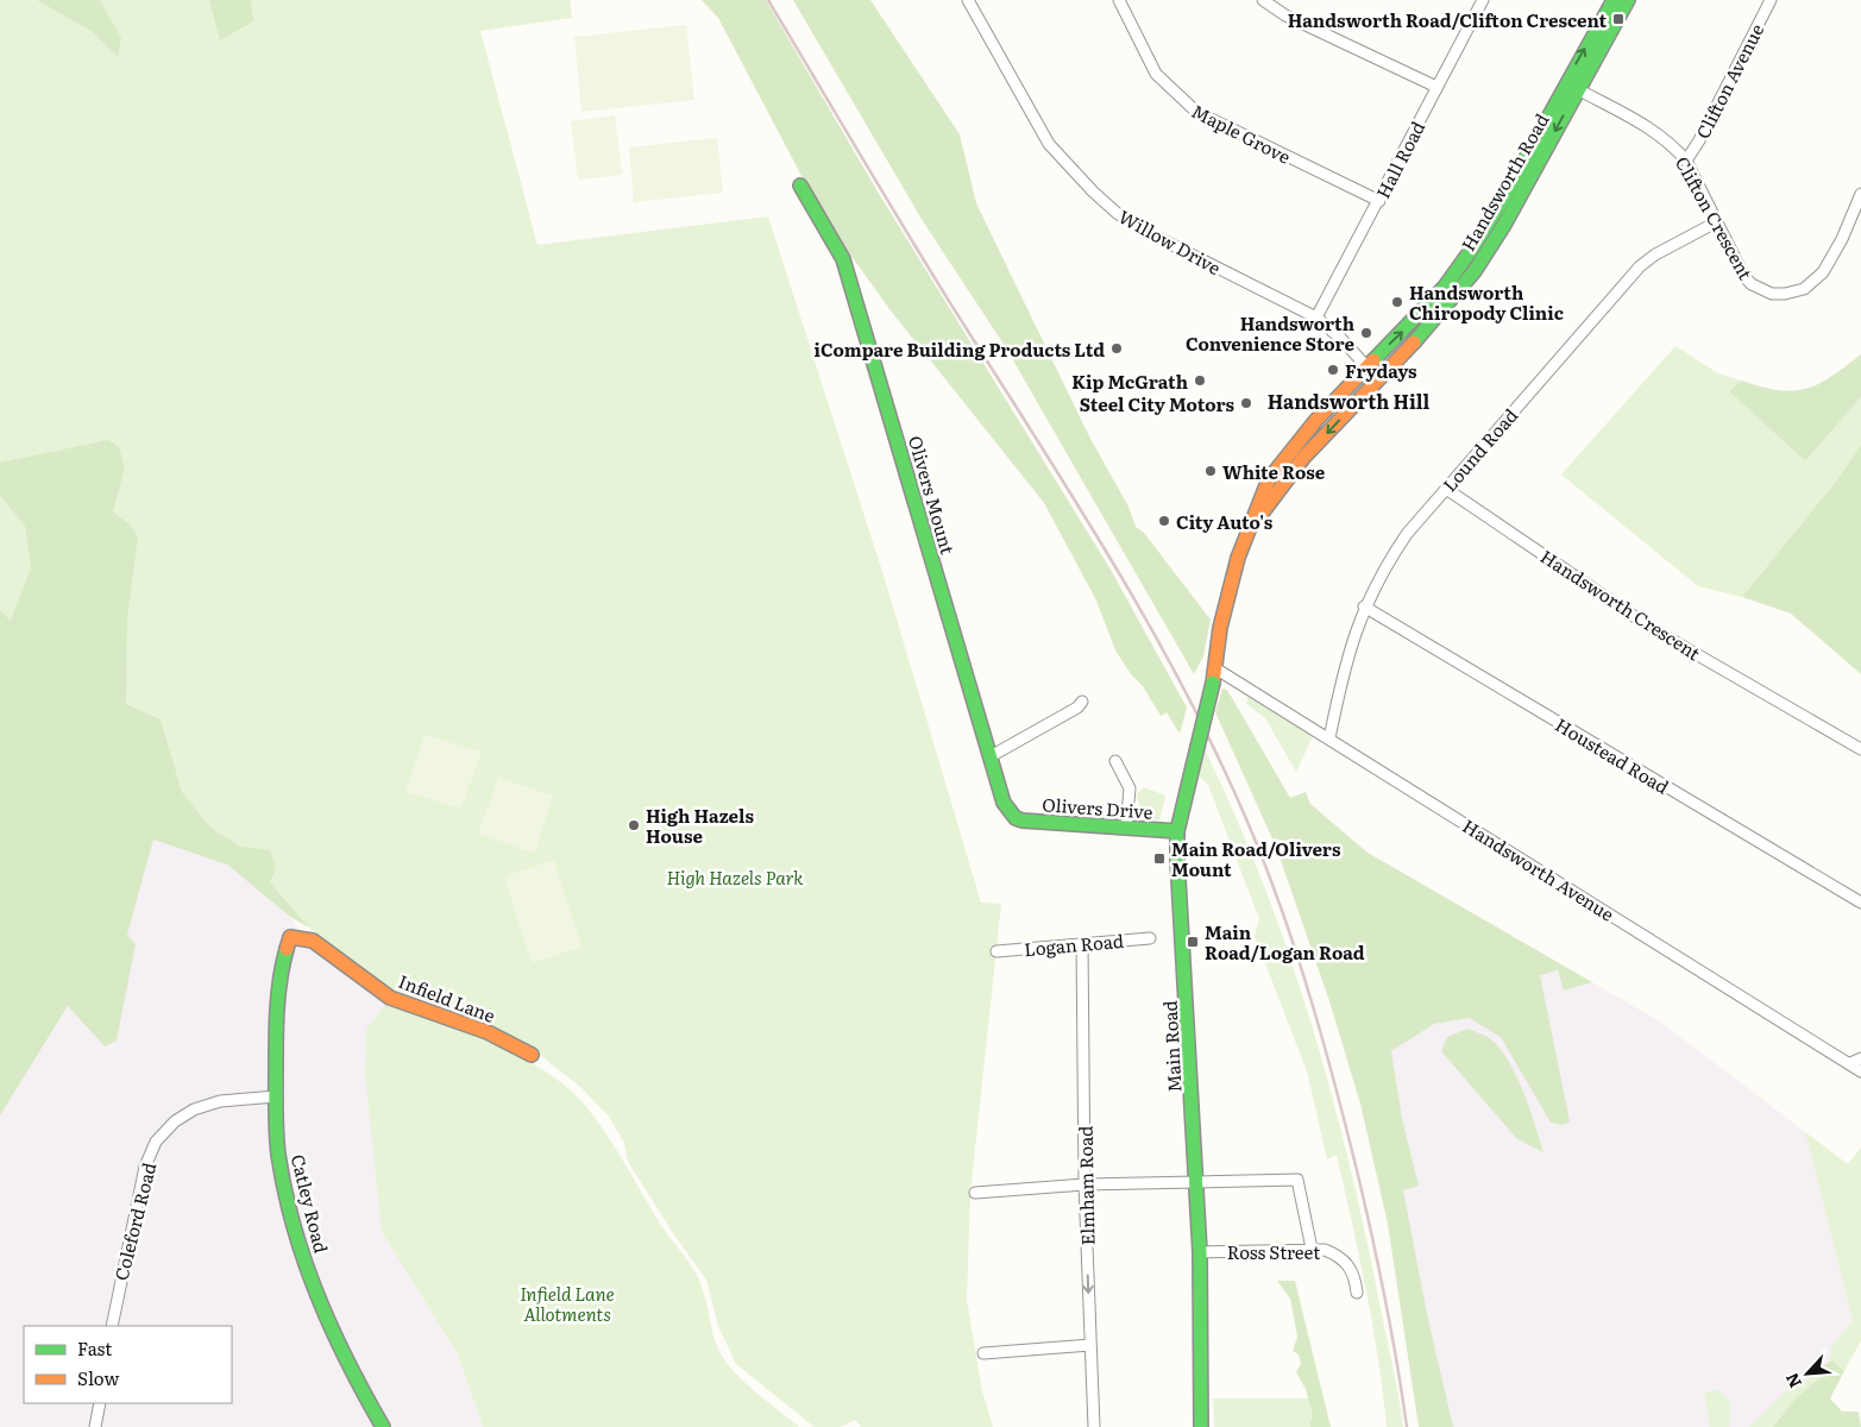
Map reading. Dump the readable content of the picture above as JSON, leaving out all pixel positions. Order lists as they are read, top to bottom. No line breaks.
{"streets":{"main road":["Handsworth Road","Olivers Mount","Olivers Drive","Infield Lane","Main Road","Catley Road"],"street":["Clifton Avenue","Maple Grove","Hall Road","Clifton Crescent","Willow Drive","Lound Road","Handsworth Crescent","Houstead Road","Handsworth Avenue","Logan Road","Elmham Road","Coleford Road","Ross Street"]},"crossings":[["Clifton Avenue","Clifton Crescent"],["Maple Grove","Hall Road"],["Hall Road","Willow Drive"],["Handsworth Road","Clifton Crescent"],["Handsworth Road","Willow Drive"],["Handsworth Road","Handsworth Avenue"],["Handsworth Road","Main Road"],["Clifton Crescent","Lound Road"],["Lound Road","Handsworth Crescent"],["Lound Road","Houstead Road"],["Lound Road","Handsworth Avenue"],["Olivers Mount","Olivers Drive"],["Olivers Drive","Main Road"],["Handsworth Avenue","Main Road"],["Logan Road","Elmham Road"],["Infield Lane","Catley Road"],["Main Road","Ross Street"],["Catley Road","Coleford Road"]],"districts":["Handsworth Hill"],"parks":["High Hazels Park","Infield Lane Allotments"],"places":{"transit":["Handsworth Road/Clifton Crescent","Main Road/Olivers Mount","Main Road/Logan Road"],"other":["Handsworth Chiropody Clinic","Handsworth Convenience Store","iCompare Building Products Ltd","Frydays","Kip McGrath","Steel City Motors","White Rose","City Auto's","High Hazels House"]},"legend":["Fast","Slow"],"north":"bottom left"}
